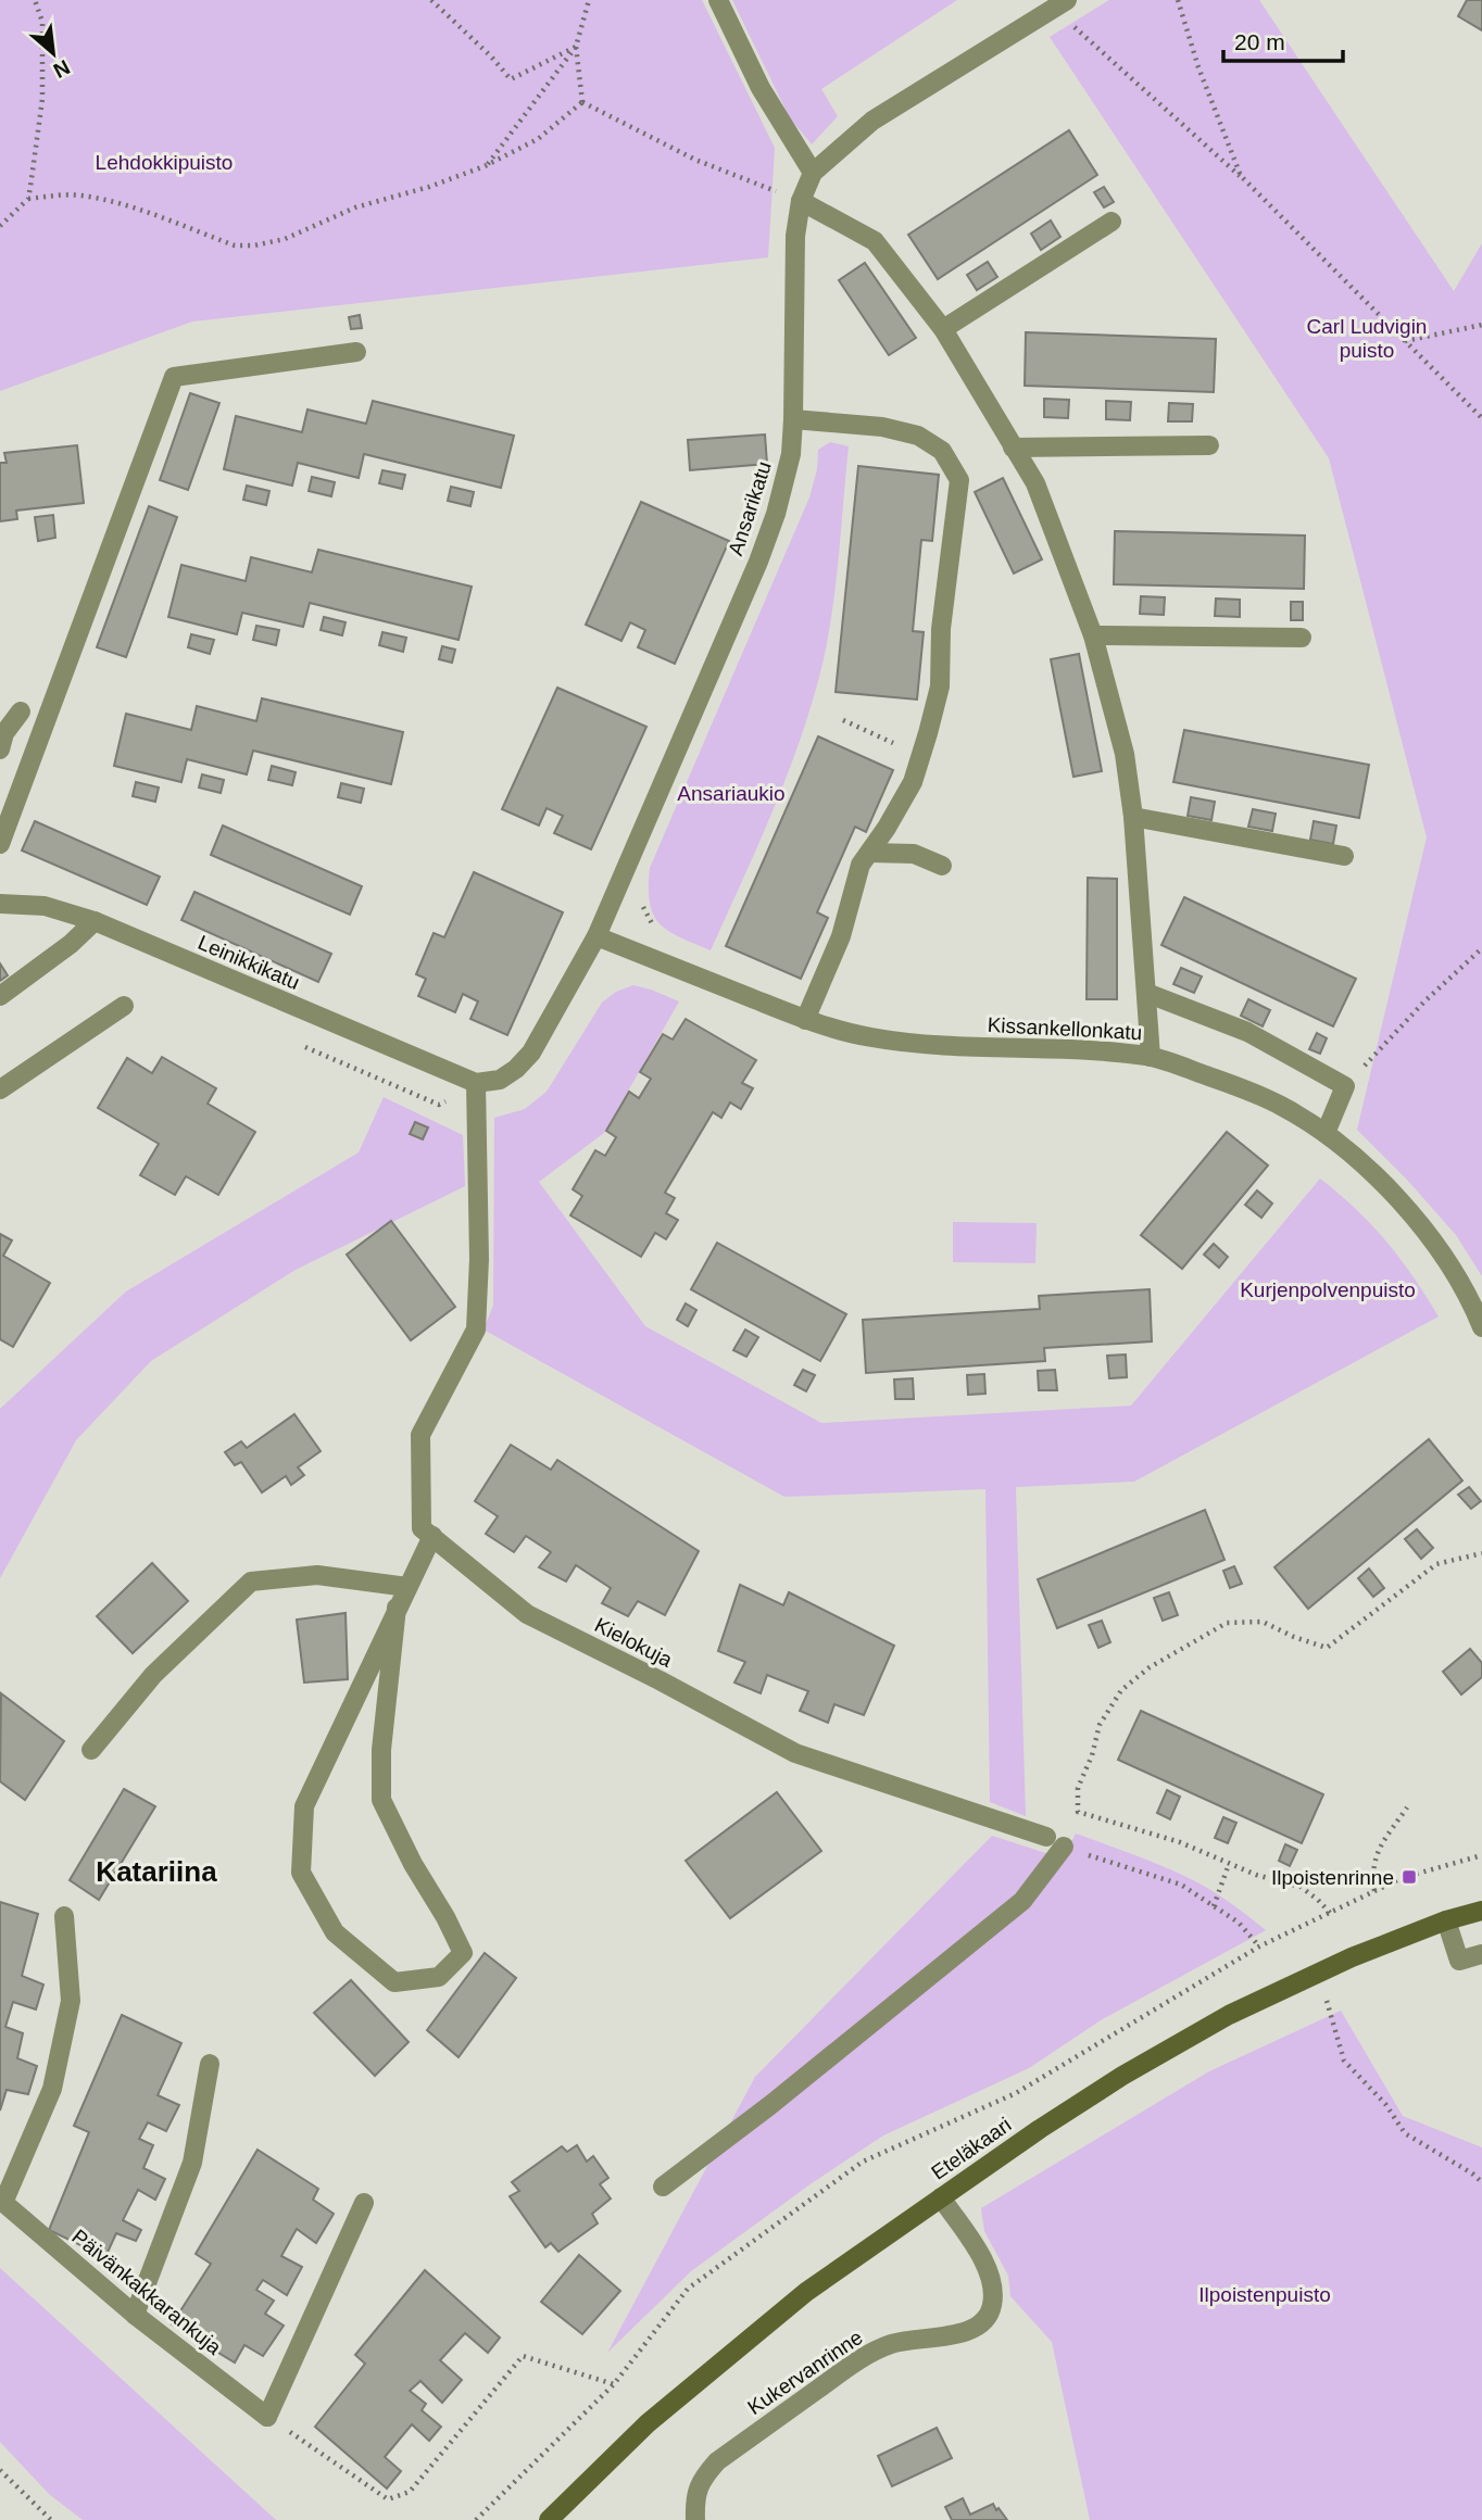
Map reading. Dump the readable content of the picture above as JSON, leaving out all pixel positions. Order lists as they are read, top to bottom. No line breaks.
{"streets":{"main road":["Eteläkaari"],"street":["Ansarikatu","Leinikkikatu","Kissankellonkatu","Kielokuja","Päivänkakkarankuja","Kukervanrinne"]},"crossings":[["Ansarikatu","Leinikkikatu"],["Ansarikatu","Kissankellonkatu"],["Eteläkaari","Kukervanrinne"]],"districts":["Katariina"],"parks":["Lehdokkipuisto","Carl Ludvigin puisto","Ansariaukio","Kurjenpolvenpuisto","Ilpoistenpuisto"],"places":{"transit":["Ilpoistenrinne"]},"scale_bar":"20 m","north":"bottom right"}
